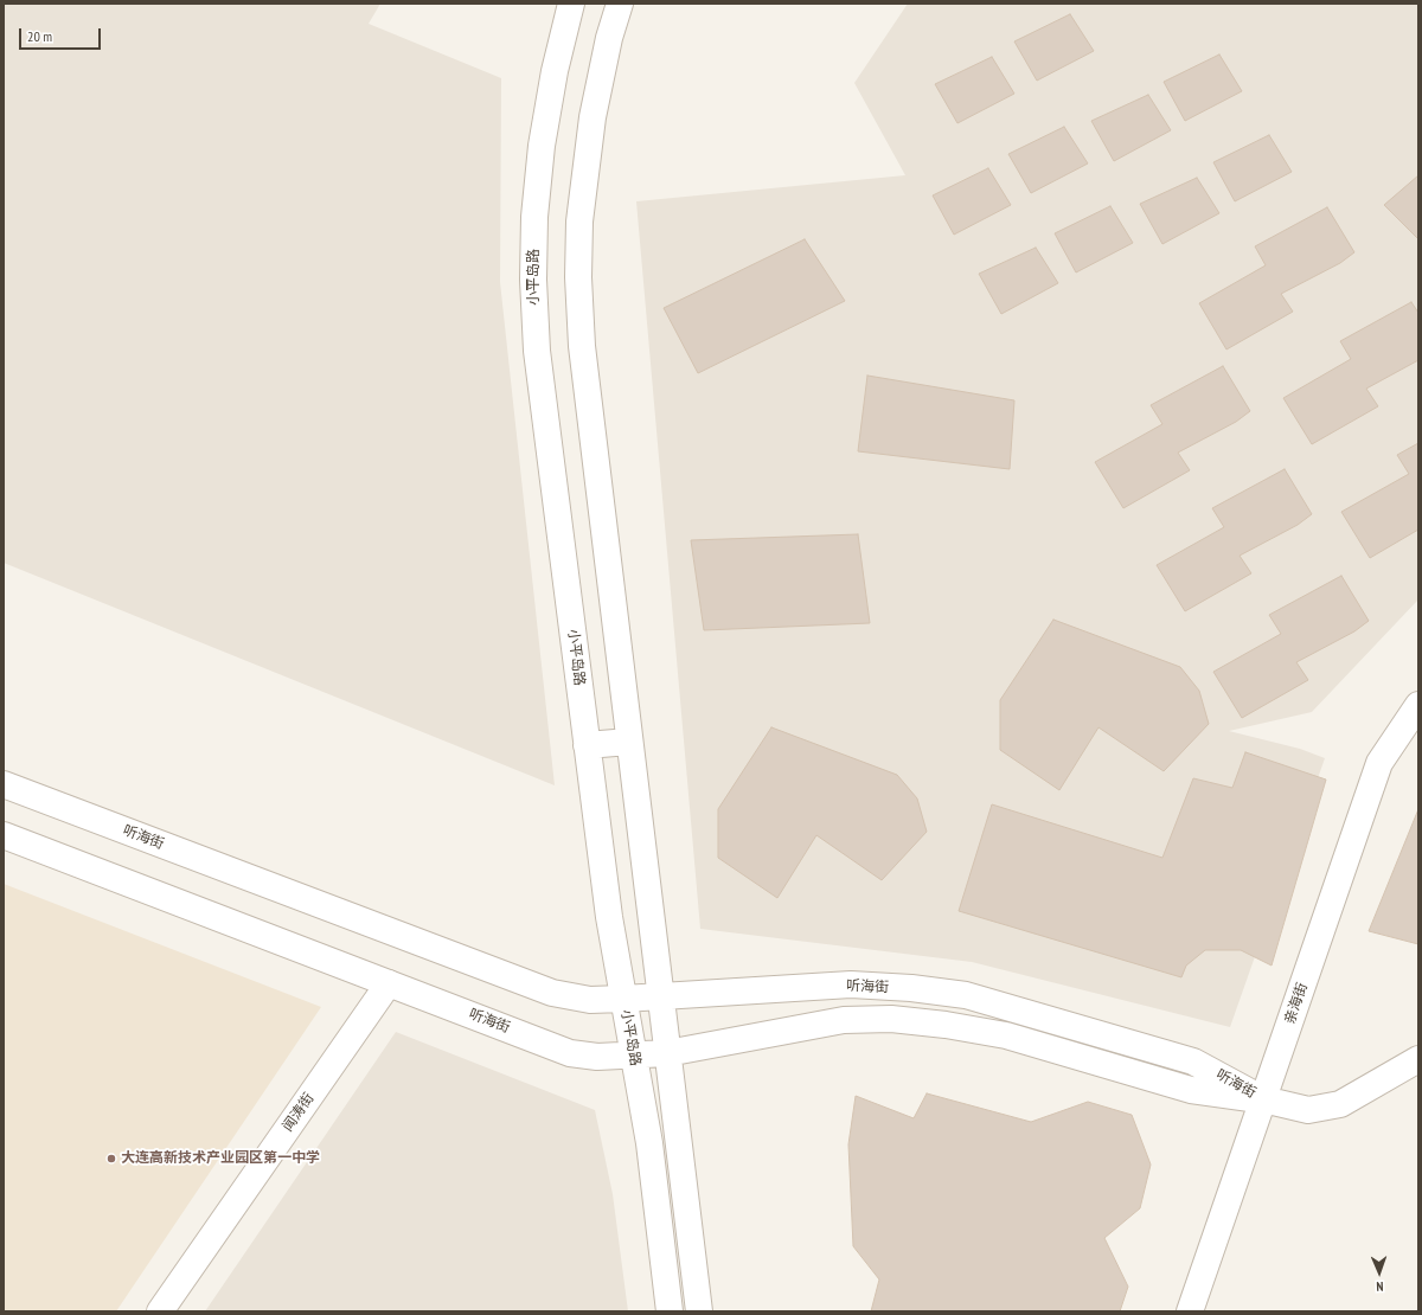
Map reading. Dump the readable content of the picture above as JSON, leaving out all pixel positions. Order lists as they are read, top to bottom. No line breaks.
{"streets":{"street":["小平岛路","听海街","亲海街","闻涛街"]},"crossings":[["小平岛路","听海街"],["听海街","亲海街"],["听海街","闻涛街"]],"places":["大连高新技术产业园区第一中学"],"scale_bar":"20 m","north":"bottom"}
